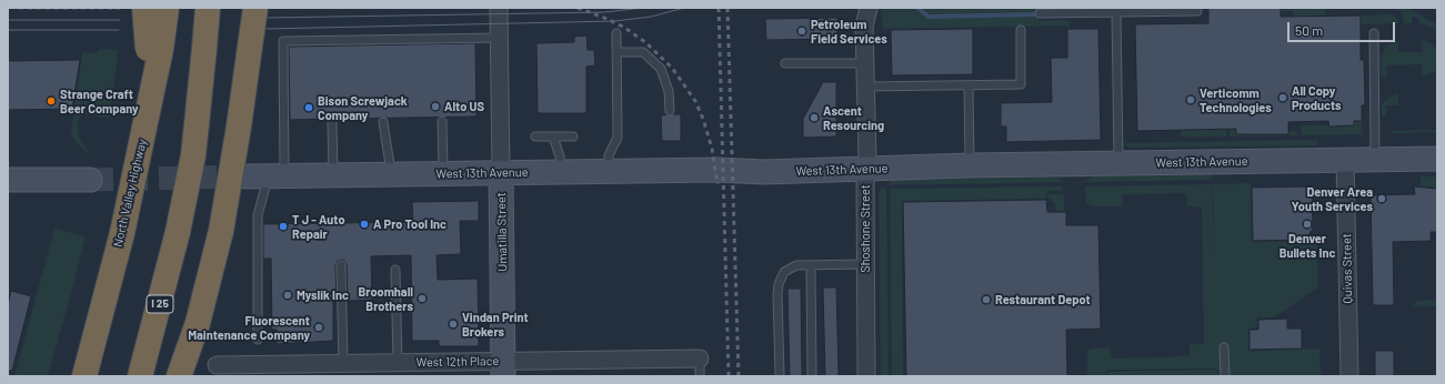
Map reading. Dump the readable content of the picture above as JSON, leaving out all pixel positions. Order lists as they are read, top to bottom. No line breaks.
{"streets":{"highway":["North Valley Highway","I 25"],"street":["West 13th Avenue","Shoshone Street","Umatilla Street","Quivas Street","West 12th Place"]},"crossings":[["West 13th Avenue","Shoshone Street"],["West 13th Avenue","Umatilla Street"],["West 13th Avenue","Quivas Street"],["Umatilla Street","West 12th Place"]],"places":["Petroleum Field Services","All Copy Products","Verticomm Technologies","Strange Craft Beer Company","Alto US","Bison Screwjack Company","Ascent Resourcing","Denver Area Youth Services","A Pro Tool Inc","Denver Bullets Inc","T J - Auto Repair","Myslik Inc","Broomhall Brothers","Restaurant Depot","Vindan Print Brokers","Fluorescent Maintenance Company"],"scale_bar":"50 m"}
